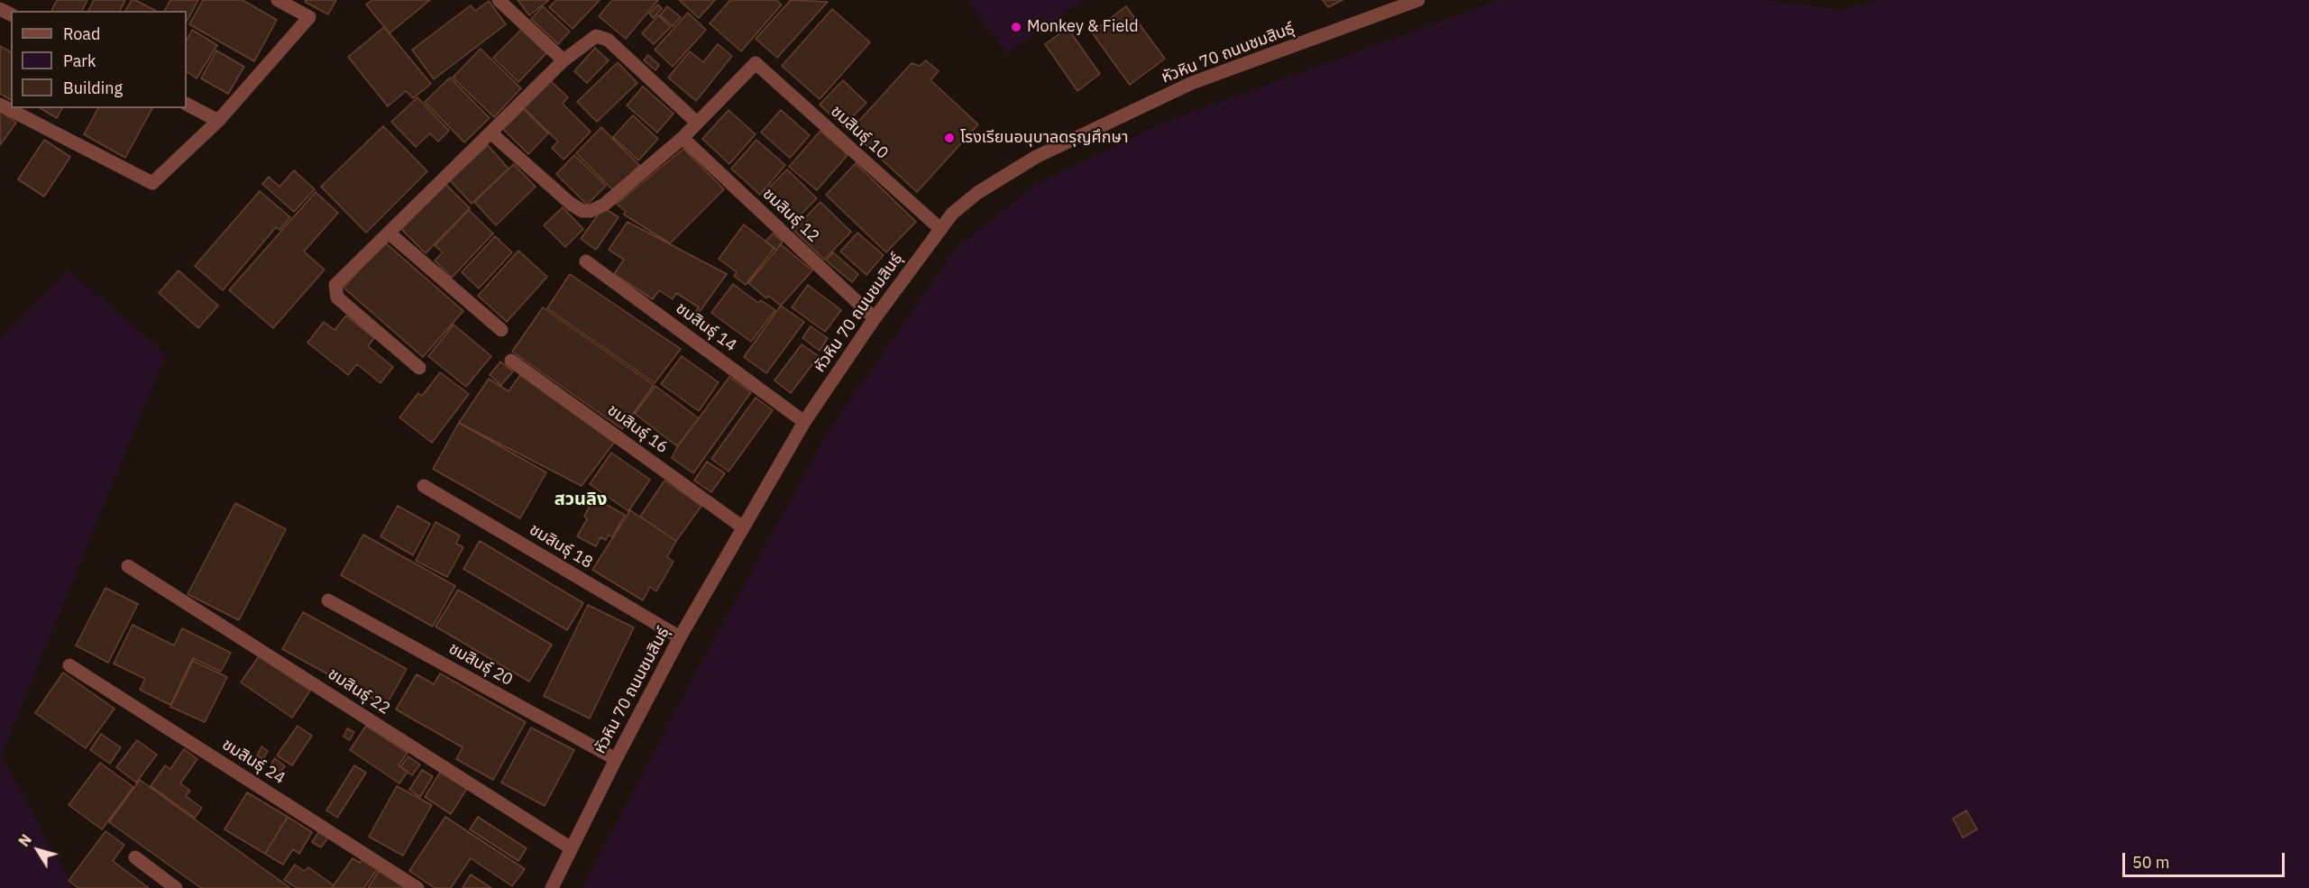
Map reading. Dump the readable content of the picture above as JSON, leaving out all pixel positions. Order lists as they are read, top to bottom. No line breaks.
{"streets":{"street":["หัวหิน 70 ถนนชมสินธุ์","ชมสินธุ์ 10","ชมสินธุ์ 12","ชมสินธุ์ 14","ชมสินธุ์ 16","ชมสินธุ์ 18","ชมสินธุ์ 20","ชมสินธุ์ 22","ชมสินธุ์ 24"]},"crossings":[["หัวหิน 70 ถนนชมสินธุ์","ชมสินธุ์ 10"],["หัวหิน 70 ถนนชมสินธุ์","ชมสินธุ์ 12"],["หัวหิน 70 ถนนชมสินธุ์","ชมสินธุ์ 14"],["หัวหิน 70 ถนนชมสินธุ์","ชมสินธุ์ 16"],["หัวหิน 70 ถนนชมสินธุ์","ชมสินธุ์ 18"],["หัวหิน 70 ถนนชมสินธุ์","ชมสินธุ์ 20"],["หัวหิน 70 ถนนชมสินธุ์","ชมสินธุ์ 22"]],"districts":["สวนลิง"],"places":["Monkey & Field","โรงเรียนอนุบาลดรุญศึกษา"],"legend":["Road","Park","Building"],"scale_bar":"50 m","north":"top left"}
